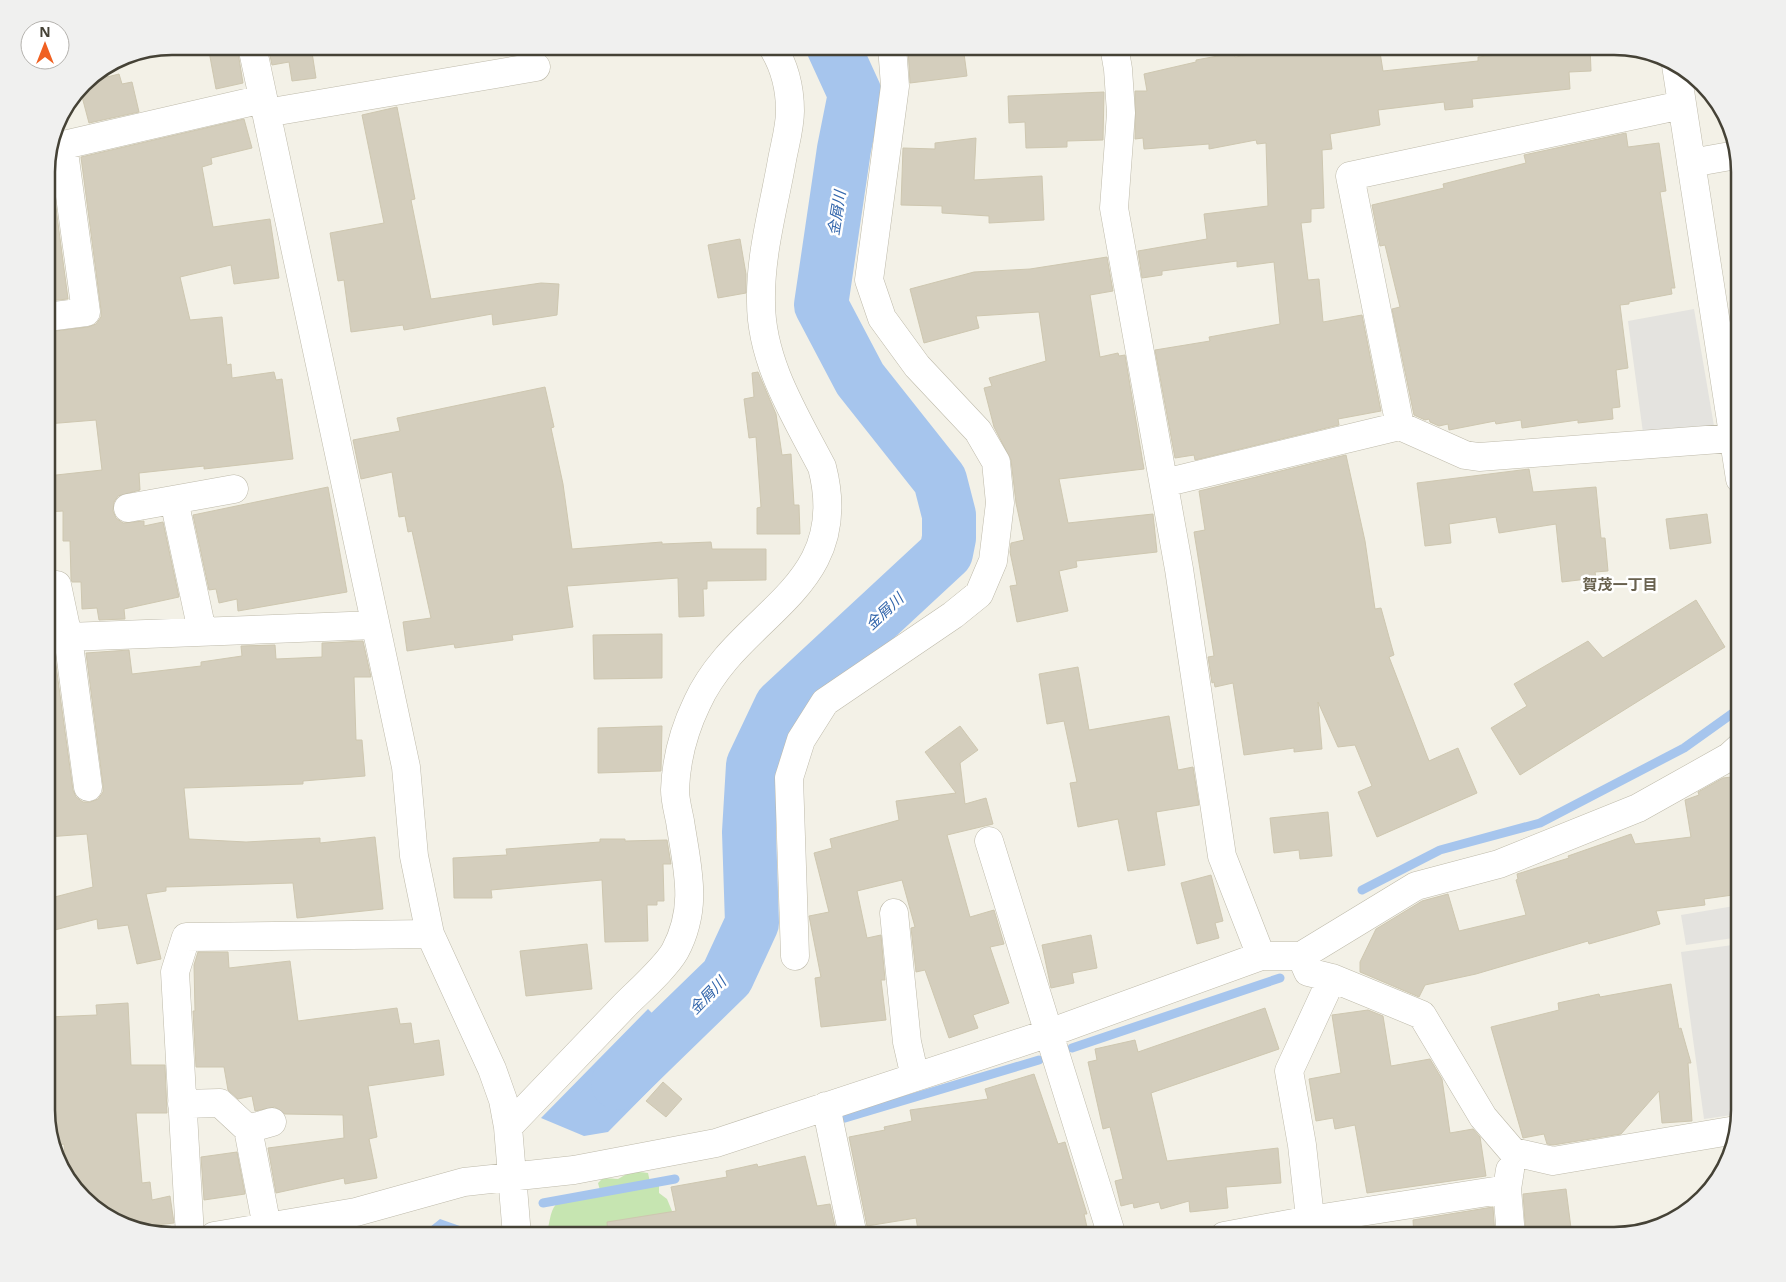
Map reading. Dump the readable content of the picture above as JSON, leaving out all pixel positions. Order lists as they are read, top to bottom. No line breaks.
{"districts":["賀茂一丁目"],"water":["金屑川"],"north":"top"}
